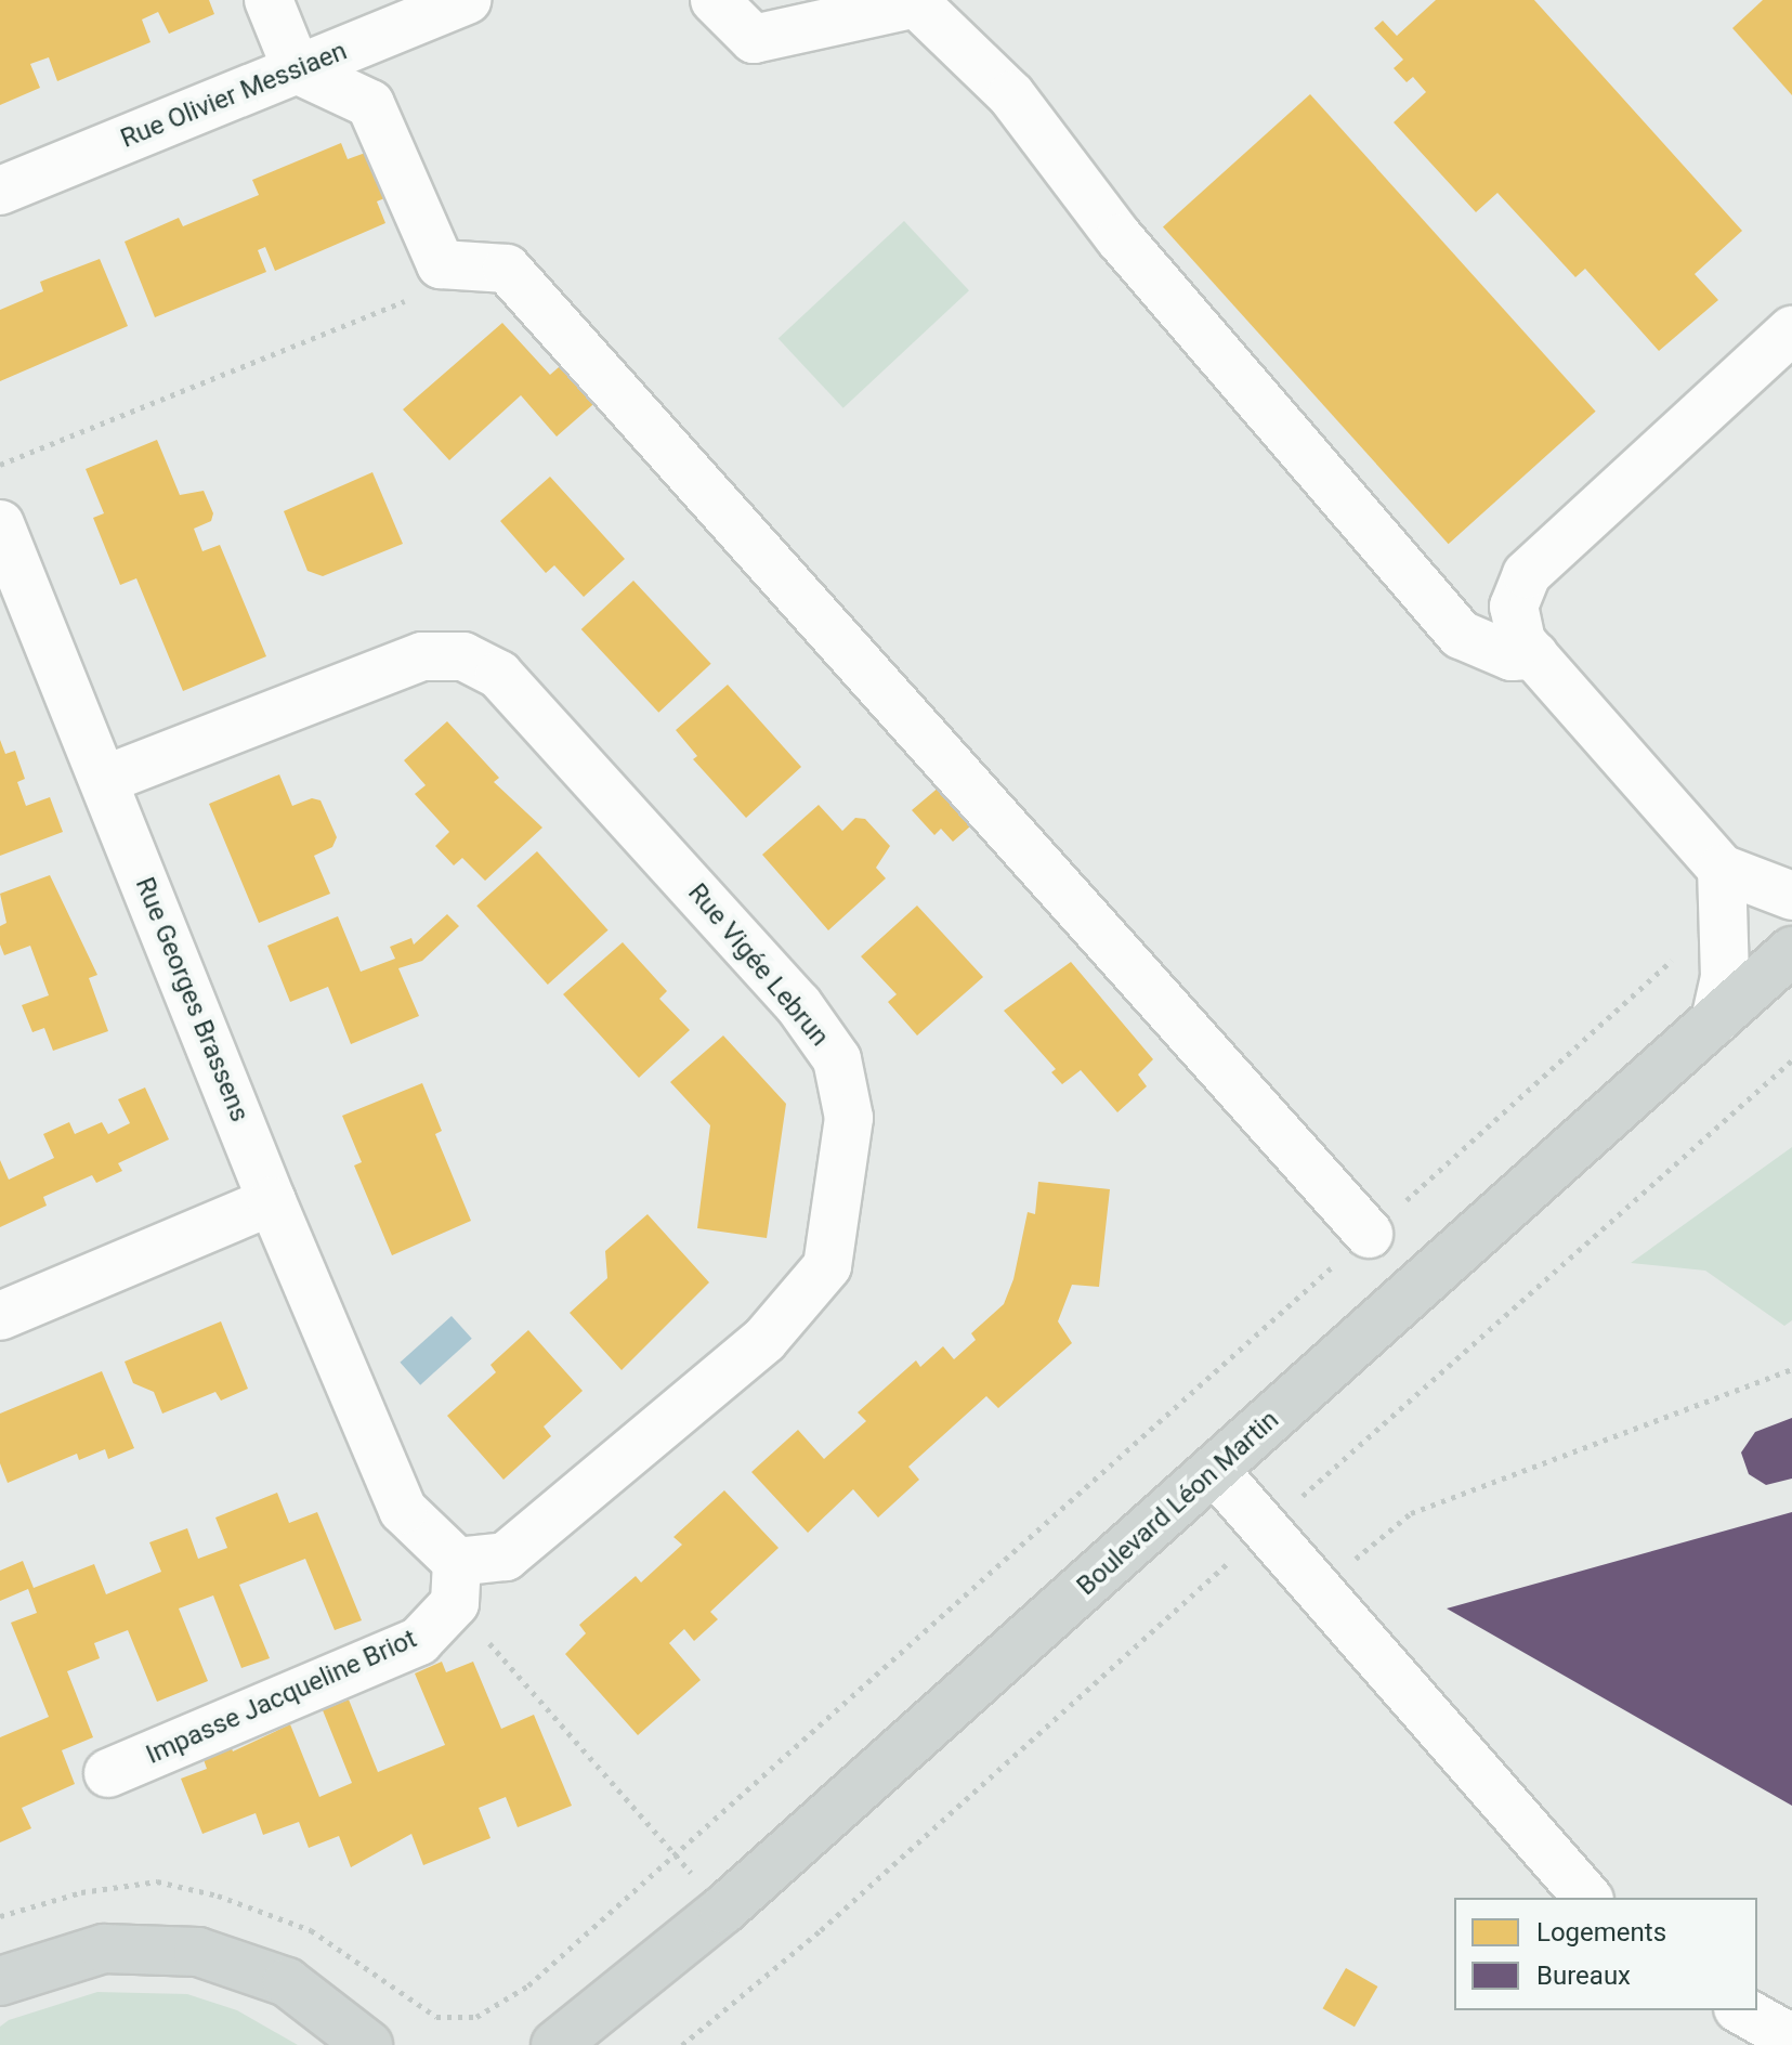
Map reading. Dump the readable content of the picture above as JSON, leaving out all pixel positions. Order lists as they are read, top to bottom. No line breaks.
{"streets":{"main road":["Boulevard Léon Martin"],"street":["Rue Olivier Messiaen","Rue Vigée Lebrun","Rue Georges Brassens","Impasse Jacqueline Briot"]},"crossings":[["Rue Vigée Lebrun","Rue Georges Brassens"],["Rue Vigée Lebrun","Impasse Jacqueline Briot"]],"legend":["Logements","Bureaux"]}
